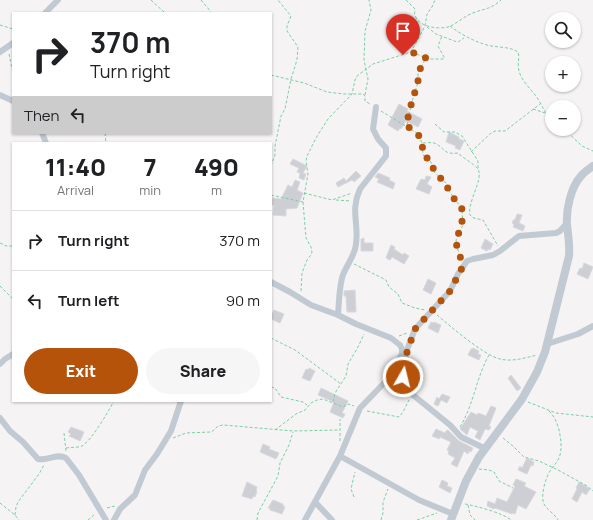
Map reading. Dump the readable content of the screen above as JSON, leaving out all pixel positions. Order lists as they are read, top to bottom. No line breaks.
{"page":{"map_buttons":["+","−"],"turn":["370 m","Turn right"],"then":"Then","eta":["11:40","Arrival","7","min","490","m"],"list":[{"name":"Turn right","value":"370 m"},{"name":"Turn left","value":"90 m"}],"buttons":["Exit","Share"]}}
